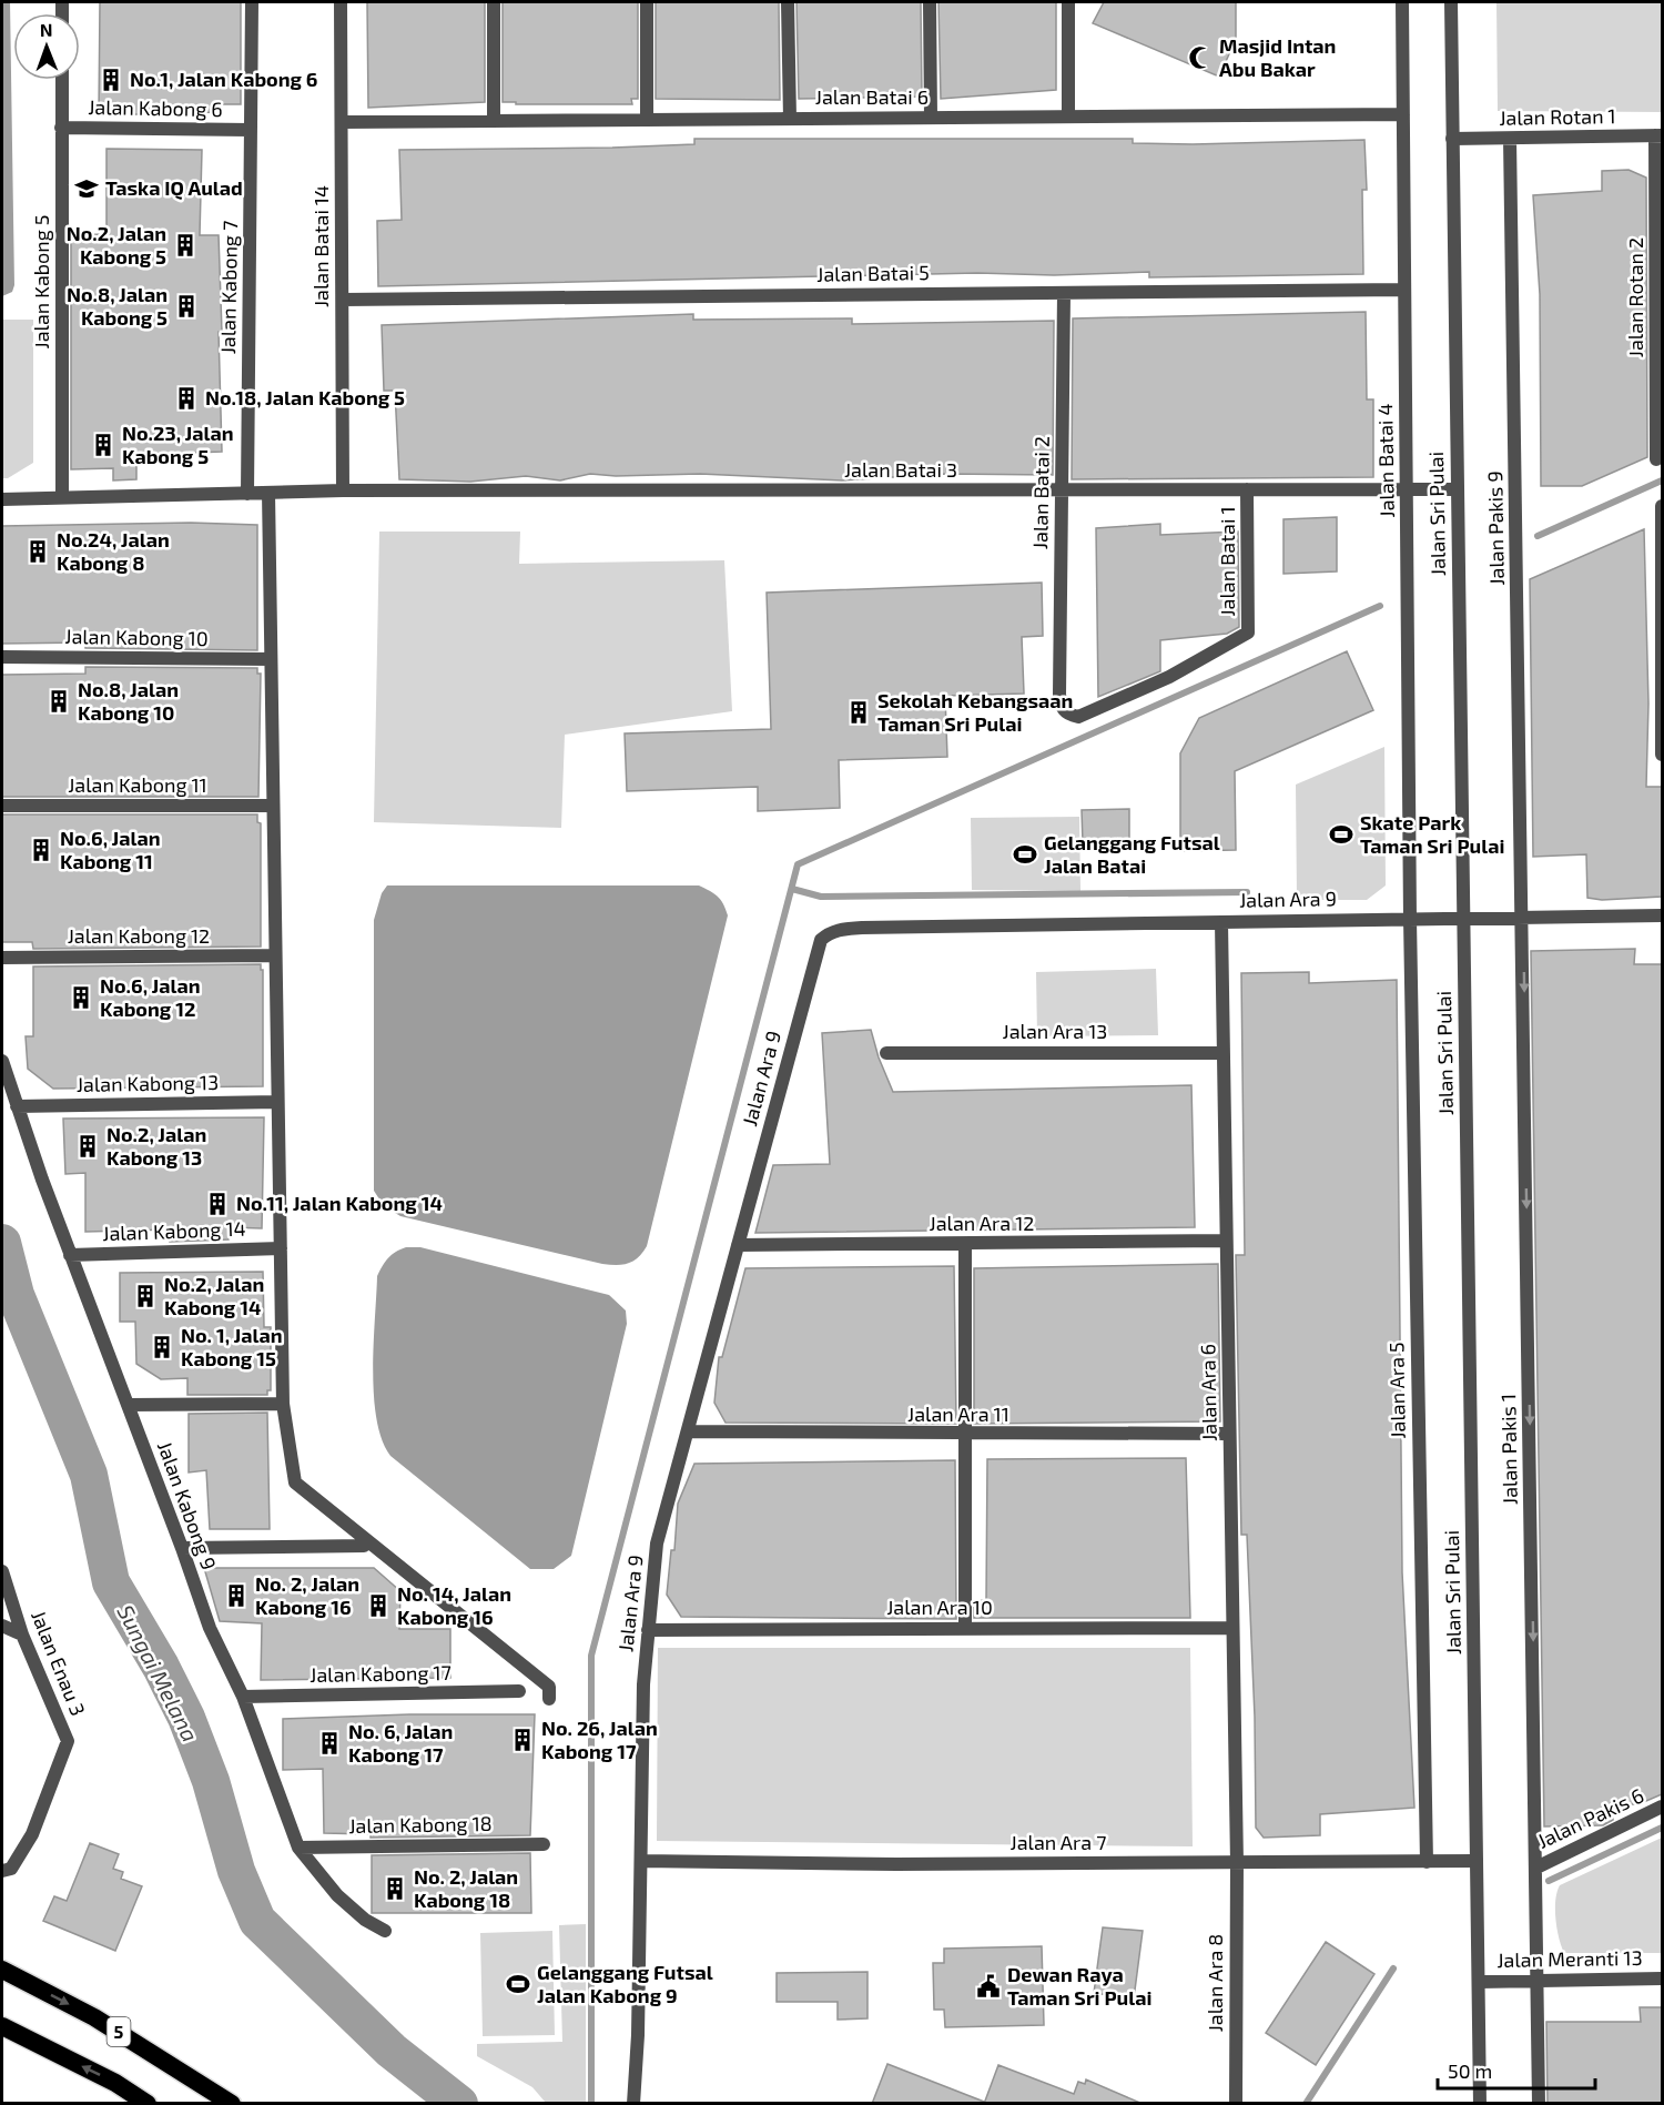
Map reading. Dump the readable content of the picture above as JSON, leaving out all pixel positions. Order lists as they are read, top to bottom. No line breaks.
{"streets":{"highway":["5"],"street":["Jalan Batai 6","Jalan Kabong 6","Jalan Rotan 1","Jalan Batai 14","Jalan Batai 5","Jalan Kabong 5","Jalan Kabong 7","Jalan Rotan 2","Jalan Batai 4","Jalan Batai 3","Jalan Batai 2","Jalan Sri Pulai","Jalan Pakis 9","Jalan Batai 1","Jalan Kabong 10","Jalan Kabong 11","Jalan Ara 9","Jalan Kabong 12","Jalan Ara 13","Jalan Kabong 13","Jalan Ara 12","Jalan Kabong 14","Jalan Ara 5","Jalan Ara 6","Jalan Ara 11","Jalan Pakis 1","Jalan Kabong 9","Jalan Ara 10","Jalan Enau 3","Jalan Kabong 17","Jalan Pakis 6","Jalan Kabong 18","Jalan Ara 7","Jalan Meranti 13","Jalan Ara 8"]},"crossings":[["Jalan Batai 6","Jalan Batai 14"],["Jalan Batai 6","Jalan Batai 4"],["Jalan Kabong 6","Jalan Kabong 5"],["Jalan Kabong 6","Jalan Kabong 7"],["Jalan Rotan 1","Jalan Rotan 2"],["Jalan Rotan 1","Jalan Sri Pulai"],["Jalan Rotan 1","Jalan Pakis 9"],["Jalan Batai 14","Jalan Batai 5"],["Jalan Batai 14","Jalan Batai 3"],["Jalan Batai 5","Jalan Batai 4"],["Jalan Batai 5","Jalan Batai 2"],["Jalan Kabong 5","Jalan Batai 3"],["Jalan Kabong 7","Jalan Batai 3"],["Jalan Batai 4","Jalan Batai 3"],["Jalan Batai 4","Jalan Ara 9"],["Jalan Batai 4","Jalan Ara 5"],["Jalan Batai 3","Jalan Batai 2"],["Jalan Batai 3","Jalan Sri Pulai"],["Jalan Batai 3","Jalan Batai 1"],["Jalan Batai 2","Jalan Batai 1"],["Jalan Sri Pulai","Jalan Ara 9"],["Jalan Sri Pulai","Jalan Ara 7"],["Jalan Sri Pulai","Jalan Meranti 13"],["Jalan Pakis 9","Jalan Ara 9"],["Jalan Pakis 9","Jalan Pakis 1"],["Jalan Ara 9","Jalan Ara 12"],["Jalan Ara 9","Jalan Ara 5"],["Jalan Ara 9","Jalan Ara 6"],["Jalan Ara 9","Jalan Ara 11"],["Jalan Ara 9","Jalan Pakis 1"],["Jalan Ara 9","Jalan Ara 10"],["Jalan Ara 9","Jalan Ara 7"],["Jalan Ara 13","Jalan Ara 6"],["Jalan Kabong 13","Jalan Kabong 9"],["Jalan Ara 12","Jalan Ara 6"],["Jalan Kabong 14","Jalan Kabong 9"],["Jalan Ara 5","Jalan Ara 7"],["Jalan Ara 6","Jalan Ara 11"],["Jalan Ara 6","Jalan Ara 10"],["Jalan Ara 6","Jalan Ara 7"],["Jalan Ara 6","Jalan Ara 8"],["Jalan Pakis 1","Jalan Pakis 6"],["Jalan Pakis 1","Jalan Meranti 13"],["Jalan Kabong 9","Jalan Kabong 17"],["Jalan Kabong 9","Jalan Kabong 18"],["Jalan Ara 7","Jalan Ara 8"]],"one_way":["Jalan Pakis 1"],"water":["Sungai Melana"],"places":{"mosque":["Masjid Intan Abu Bakar"],"building":["No.1, Jalan Kabong 6","No.2, Jalan Kabong 5","No.8, Jalan Kabong 5","No.18, Jalan Kabong 5","No.23, Jalan Kabong 5","No.24, Jalan Kabong 8","No.8, Jalan Kabong 10","Sekolah Kebangsaan Taman Sri Pulai","No.6, Jalan Kabong 11","No.6, Jalan Kabong 12","No.2, Jalan Kabong 13","No.11, Jalan Kabong 14","No.2, Jalan Kabong 14","No. 1, Jalan Kabong 15","No. 2, Jalan Kabong 16","No. 14, Jalan Kabong 16","No. 26, Jalan Kabong 17","No. 6, Jalan Kabong 17","No. 2, Jalan Kabong 18"],"school or university":["Taska IQ Aulad"],"sports":["Skate Park Taman Sri Pulai","Gelanggang Futsal Jalan Batai","Gelanggang Futsal Jalan Kabong 9"],"public building":["Dewan Raya Taman Sri Pulai"]},"scale_bar":"50 m","north":"top"}
